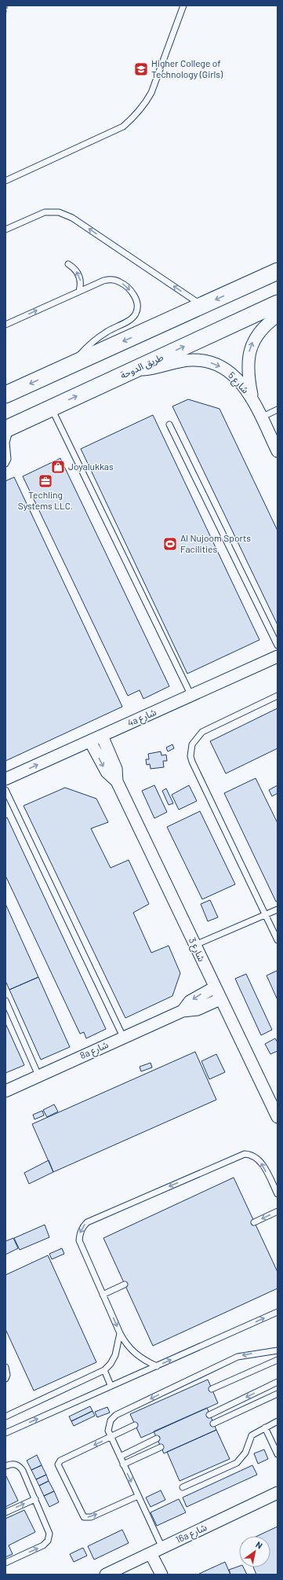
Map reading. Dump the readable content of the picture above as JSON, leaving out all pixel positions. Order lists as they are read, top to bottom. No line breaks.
{"streets":{"main road":["طريق الدوحة"],"street":["شارع 5","4a شارع","شارع 3","8a شارع","16a شارع"]},"crossings":[["طريق الدوحة","شارع 5"],["4a شارع","شارع 3"],["شارع 3","8a شارع"]],"places":{"school or university":["Higher College of Technology (Girls)"],"shop":["Joyalukkas"],"office":["Techling Systems LLC."],"sports":["Al Nujoom Sports Facilities"]},"north":"top right"}
